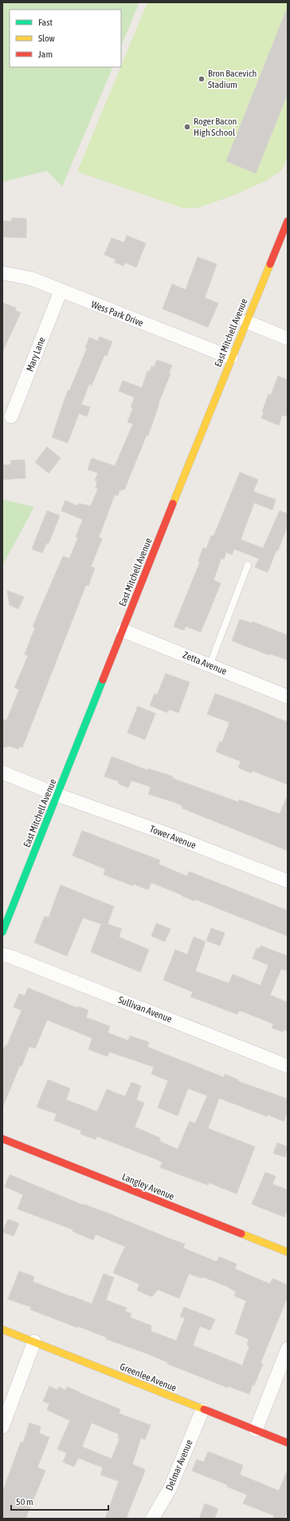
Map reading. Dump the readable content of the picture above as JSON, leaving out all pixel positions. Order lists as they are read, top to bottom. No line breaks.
{"streets":{"street":["Wess Park Drive","East Mitchell Avenue","Mary Lane","Zetta Avenue","Tower Avenue","Sullivan Avenue","Langley Avenue","Greenlee Avenue","Delmar Avenue"]},"crossings":[["Wess Park Drive","East Mitchell Avenue"],["Wess Park Drive","Mary Lane"],["East Mitchell Avenue","Zetta Avenue"],["East Mitchell Avenue","Tower Avenue"],["Greenlee Avenue","Delmar Avenue"]],"places":["Bron Bacevich Stadium","Roger Bacon High School"],"legend":["Fast","Slow","Jam"],"scale_bar":"50 m"}
